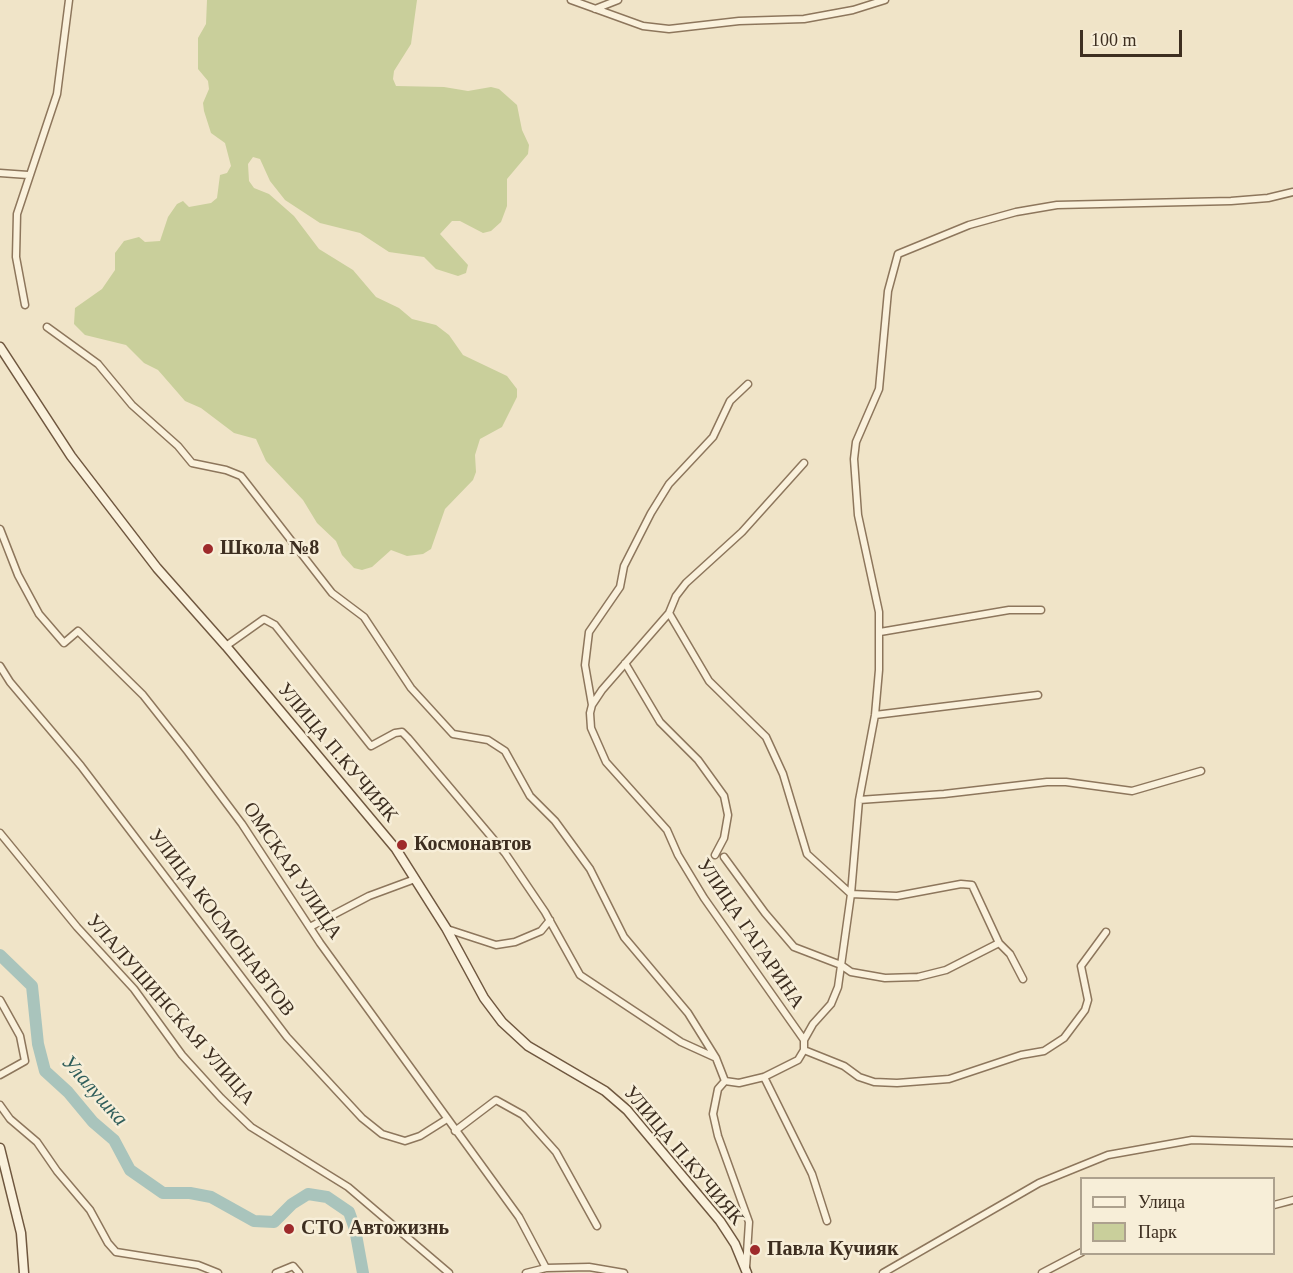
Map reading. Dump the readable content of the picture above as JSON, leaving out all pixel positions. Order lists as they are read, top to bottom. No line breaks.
{"streets":{"street":["УЛИЦА П.КУЧИЯК","ОМСКАЯ УЛИЦА","УЛИЦА КОСМОНАВТОВ","УЛИЦА ГАГАРИНА","УЛАЛУШИНСКАЯ УЛИЦА"]},"crossings":[["ОМСКАЯ УЛИЦА","УЛИЦА КОСМОНАВТОВ"]],"water":["Улалушка"],"places":["Школа №8","Космонавтов","СТО Автожизнь","Павла Кучияк"],"legend":["Улица","Парк"],"scale_bar":"100 m"}
